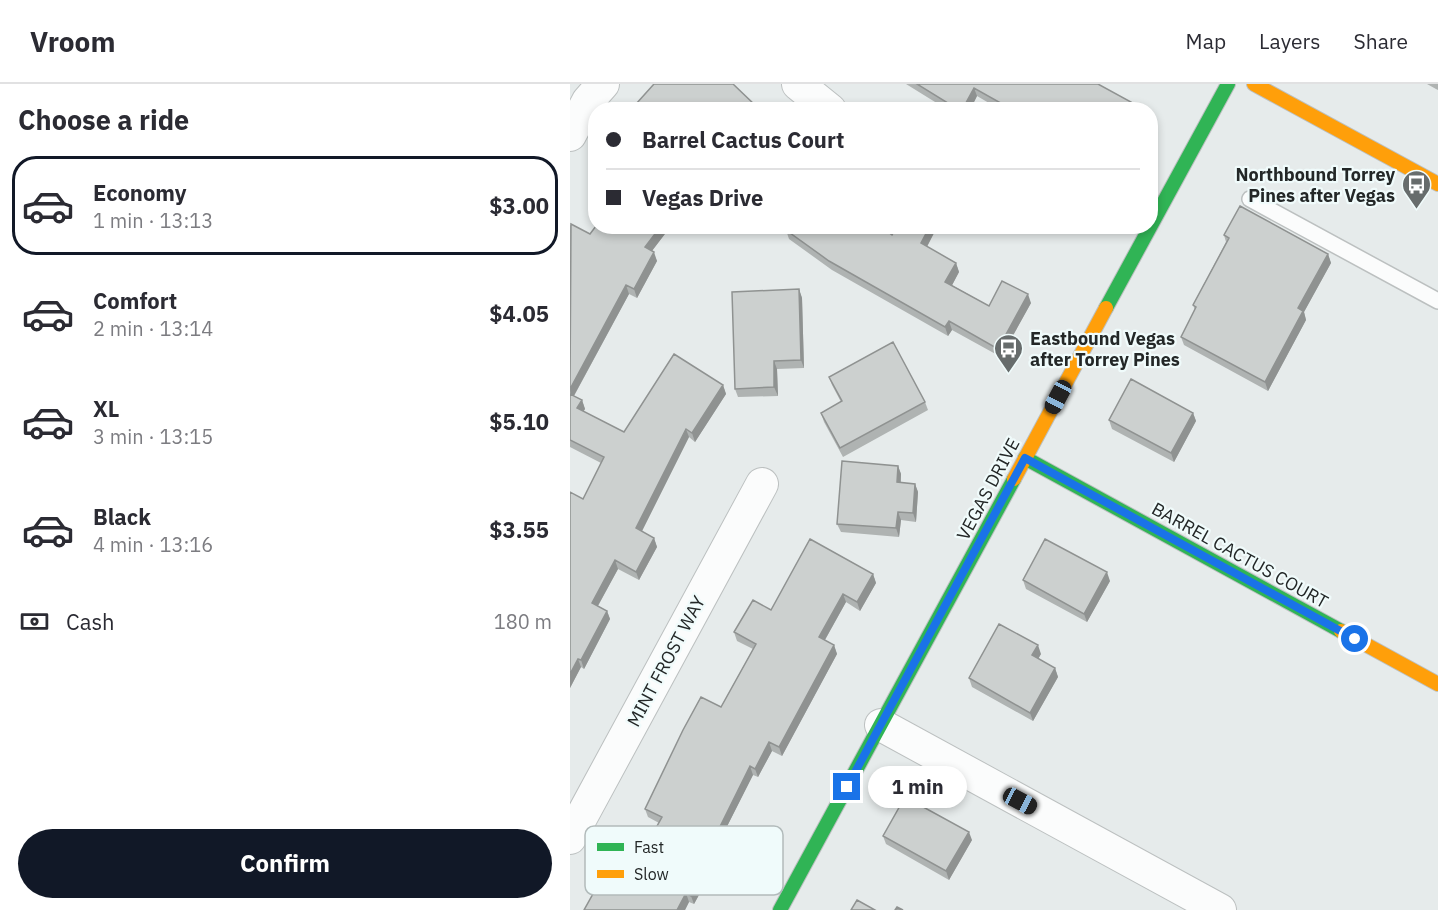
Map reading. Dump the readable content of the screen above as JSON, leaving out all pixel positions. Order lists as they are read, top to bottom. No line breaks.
{"streets":{"main road":["VEGAS DRIVE","BARREL CACTUS COURT"],"street":["MINT FROST WAY"]},"crossings":[["VEGAS DRIVE","BARREL CACTUS COURT"]],"places":{"bus stop":["Northbound Torrey Pines after Vegas","Eastbound Vegas after Torrey Pines"]},"legend":["Fast","Slow"],"page":{"header":"Vroom","nav":["Map","Layers","Share"],"heading":"Choose a ride","banner":["Barrel Cactus Court","Vegas Drive"],"list":[{"name":"Economy","note":"1 min · 13:13","value":"$3.00"},{"name":"Comfort","note":"2 min · 13:14","value":"$4.05"},{"name":"XL","note":"3 min · 13:15","value":"$5.10"},{"name":"Black","note":"4 min · 13:16","value":"$3.55"}],"pay":["Cash","180 m"],"bubble":"1 min","buttons":"Confirm"}}
